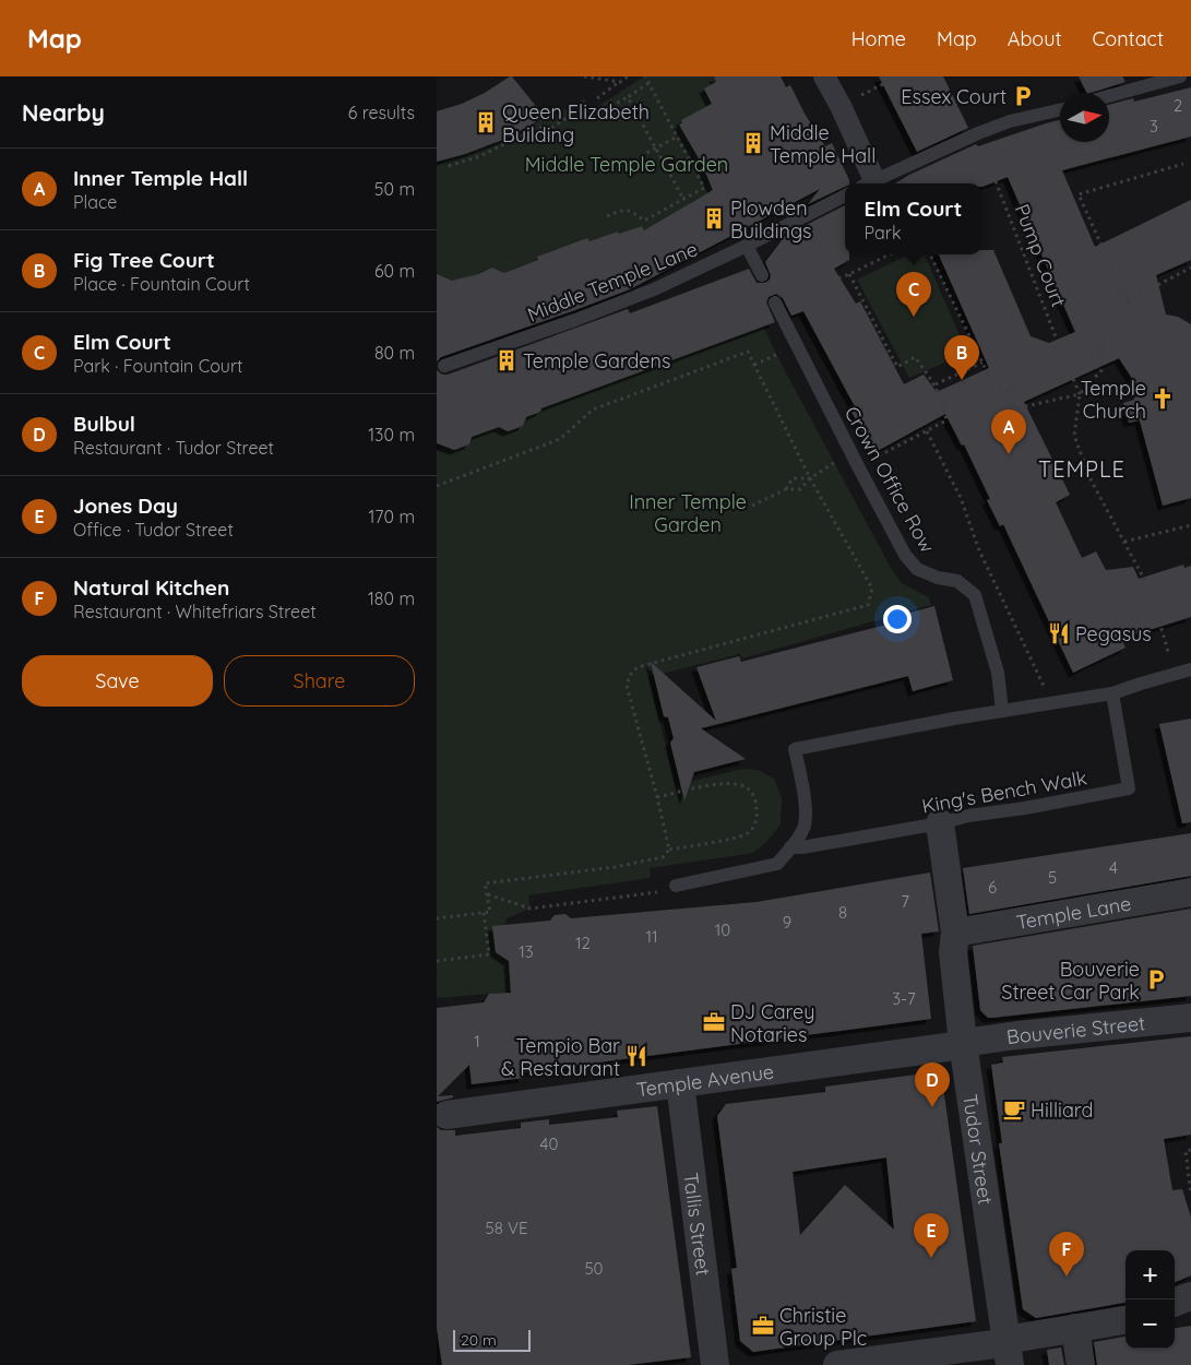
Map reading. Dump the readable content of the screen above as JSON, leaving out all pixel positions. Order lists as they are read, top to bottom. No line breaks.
{"streets":{"street":["Temple Lane","Bouverie Street","Temple Avenue","Tudor Street","Tallis Street"],"lane":["Middle Temple Lane","Crown Office Row","King's Bench Walk"],"path":["Pump Court"]},"crossings":[["King's Bench Walk","Tudor Street"],["Temple Lane","Tudor Street"],["Bouverie Street","Temple Avenue"],["Bouverie Street","Tudor Street"],["Temple Avenue","Tudor Street"],["Temple Avenue","Tallis Street"]],"districts":["TEMPLE"],"parks":["Middle Temple Garden","Inner Temple Garden"],"places":{"parking":["Essex Court","Bouverie Street Car Park"],"building":["Queen Elizabeth Building","Middle Temple Hall","Plowden Buildings","Temple Gardens"],"church":["Temple Church"],"restaurant":["Pegasus","Tempio Bar & Restaurant"],"office":["DJ Carey Notaries","Christie Group Plc"],"cafe":["Hilliard"]},"house_numbers":["2","3","4","5","6","7","8","9","10","11","12","13","3-7","1","40","58 VE","50"],"scale_bar":"20 m","north":"right","page":{"header":"Map","nav":["Home","Map","About","Contact"],"heading":["Nearby","6 results"],"list":[{"mark":"A","name":"Inner Temple Hall","note":"Place","value":"50 m"},{"mark":"B","name":"Fig Tree Court","note":"Place · Fountain Court","value":"60 m"},{"mark":"C","name":"Elm Court","note":"Park · Fountain Court","value":"80 m"},{"mark":"D","name":"Bulbul","note":"Restaurant · Tudor Street","value":"130 m"},{"mark":"E","name":"Jones Day","note":"Office · Tudor Street","value":"170 m"},{"mark":"F","name":"Natural Kitchen","note":"Restaurant · Whitefriars Street","value":"180 m"}],"popup":["Elm Court","Park"],"pins":["C","B","A","D","E","F"],"buttons":["Save","Share"],"map_buttons":["+","−"],"scale":"20 m"}}
